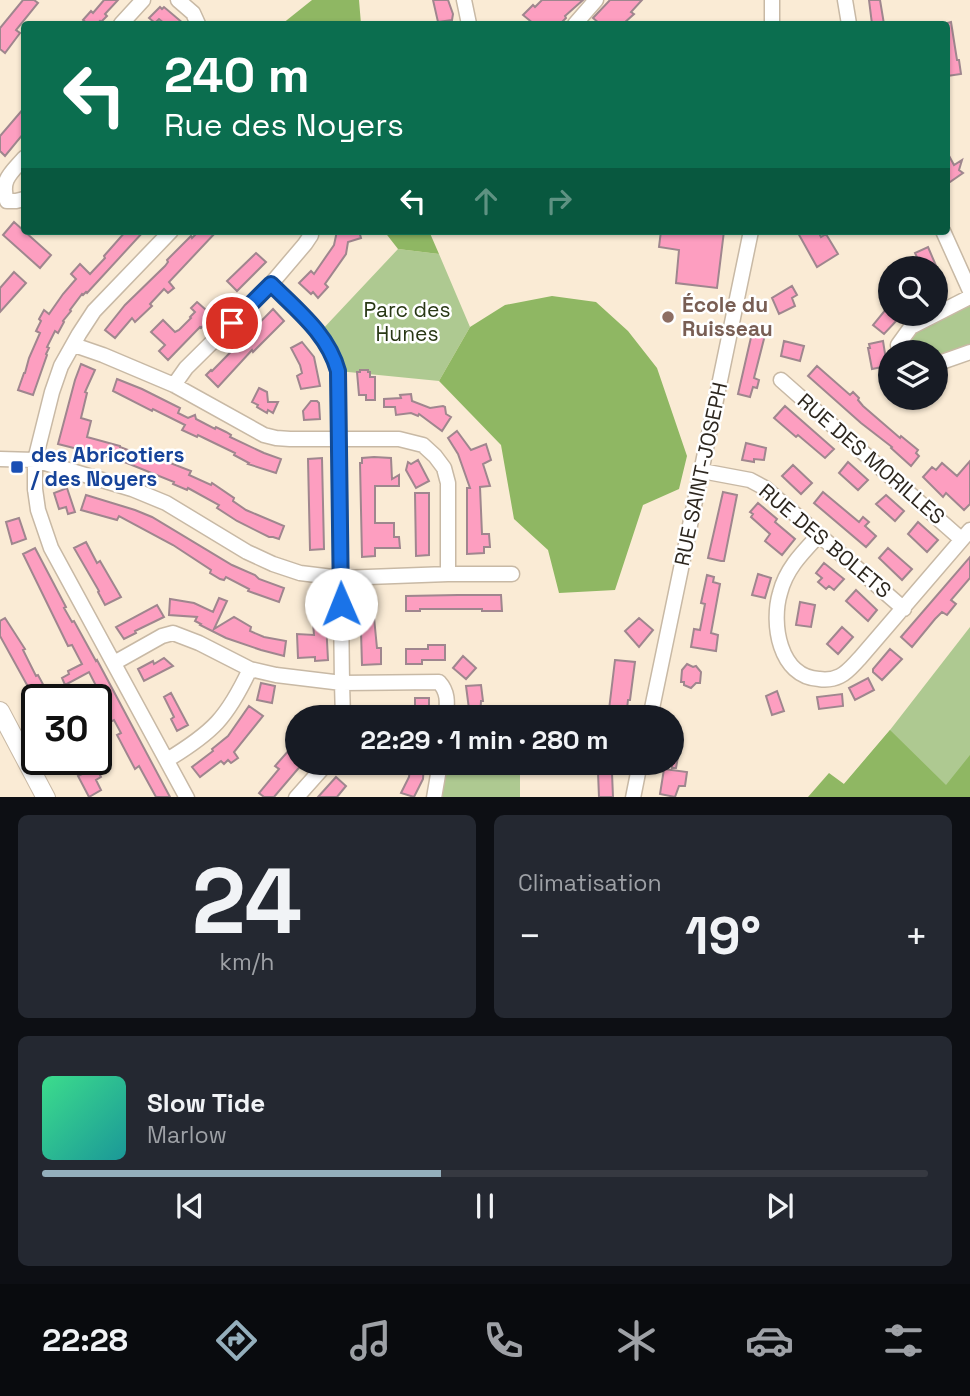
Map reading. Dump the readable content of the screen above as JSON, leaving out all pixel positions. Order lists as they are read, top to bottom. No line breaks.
{"streets":{"street":["RUE DES MORILLES","RUE SAINT-JOSEPH","RUE DES BOLETS"]},"crossings":[["RUE SAINT-JOSEPH","RUE DES BOLETS"]],"parks":["Parc des Hunes"],"places":{"other":["École du Ruisseau"],"transit":["des Abricotiers / des Noyers"]},"page":{"turn":["240 m","Rue des Noyers"],"limit":"30","trip":"22:29 · 1 min · 280 m","tile":[["24","km/h"],"Climatisation"],"heat":["−","19°","+"],"song":["Slow Tide","Marlow"],"tabs":"22:28"}}
